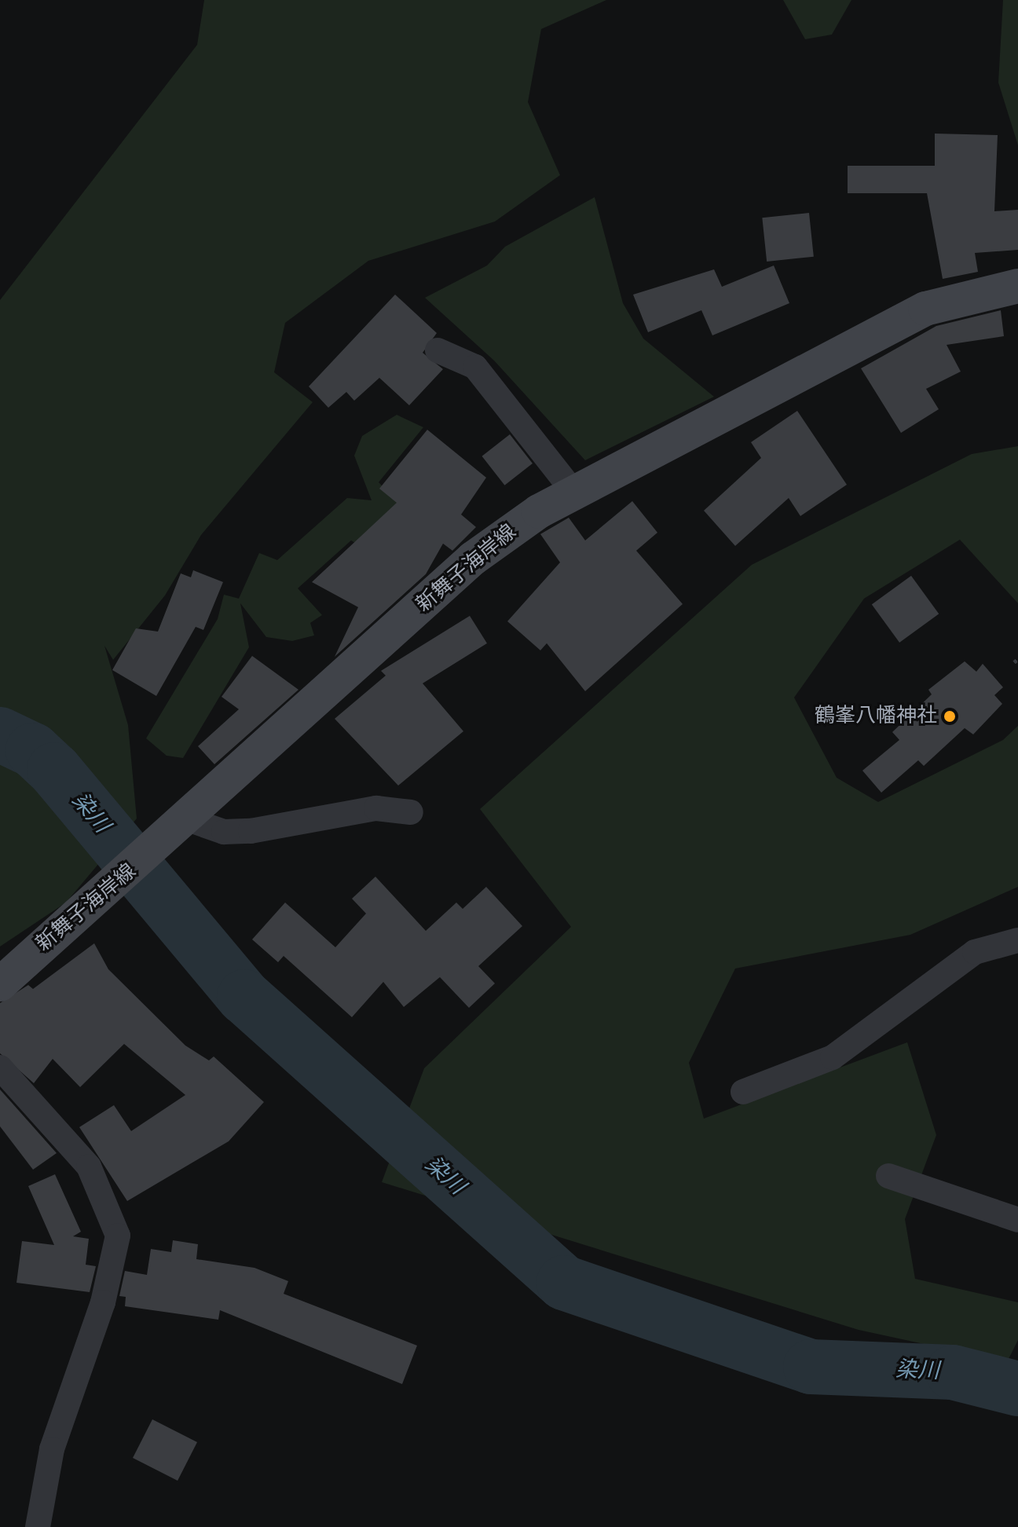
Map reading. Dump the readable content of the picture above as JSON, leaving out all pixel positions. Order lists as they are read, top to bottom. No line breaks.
{"streets":{"main road":["新舞子海岸線"]},"water":["染川"],"places":["鶴峯八幡神社"]}
